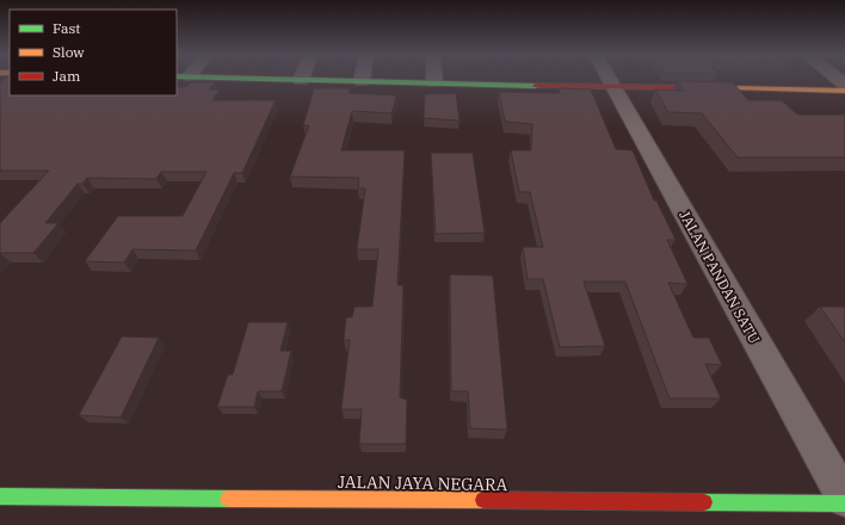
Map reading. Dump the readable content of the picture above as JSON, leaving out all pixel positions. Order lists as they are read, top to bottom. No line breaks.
{"streets":{"street":["JALAN PANDAN SATU","JALAN JAYA NEGARA"]},"legend":["Fast","Slow","Jam"]}
